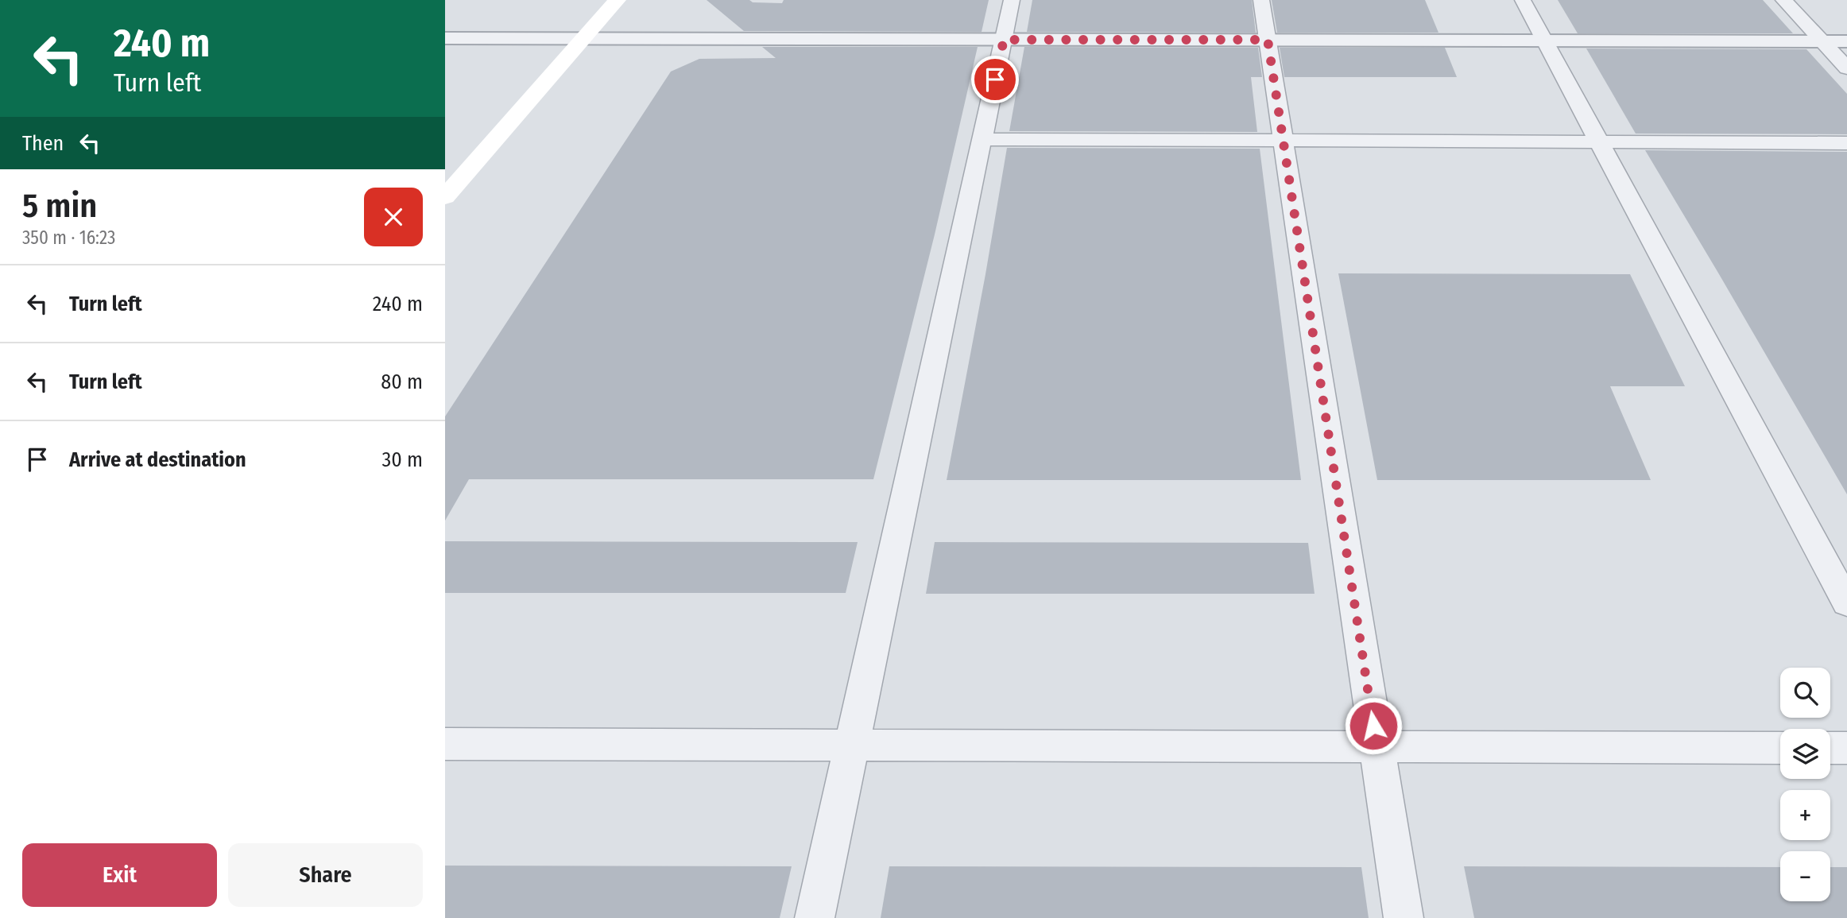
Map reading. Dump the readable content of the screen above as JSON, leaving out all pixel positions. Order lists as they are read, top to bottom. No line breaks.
{"page":{"turn":["240 m","Turn left"],"then":"Then","heading":["5 min","350 m · 16:23"],"list":[{"name":"Turn left","value":"240 m"},{"name":"Turn left","value":"80 m"},{"name":"Arrive at destination","value":"30 m"}],"map_buttons":["+","−"],"buttons":["Exit","Share"]}}
